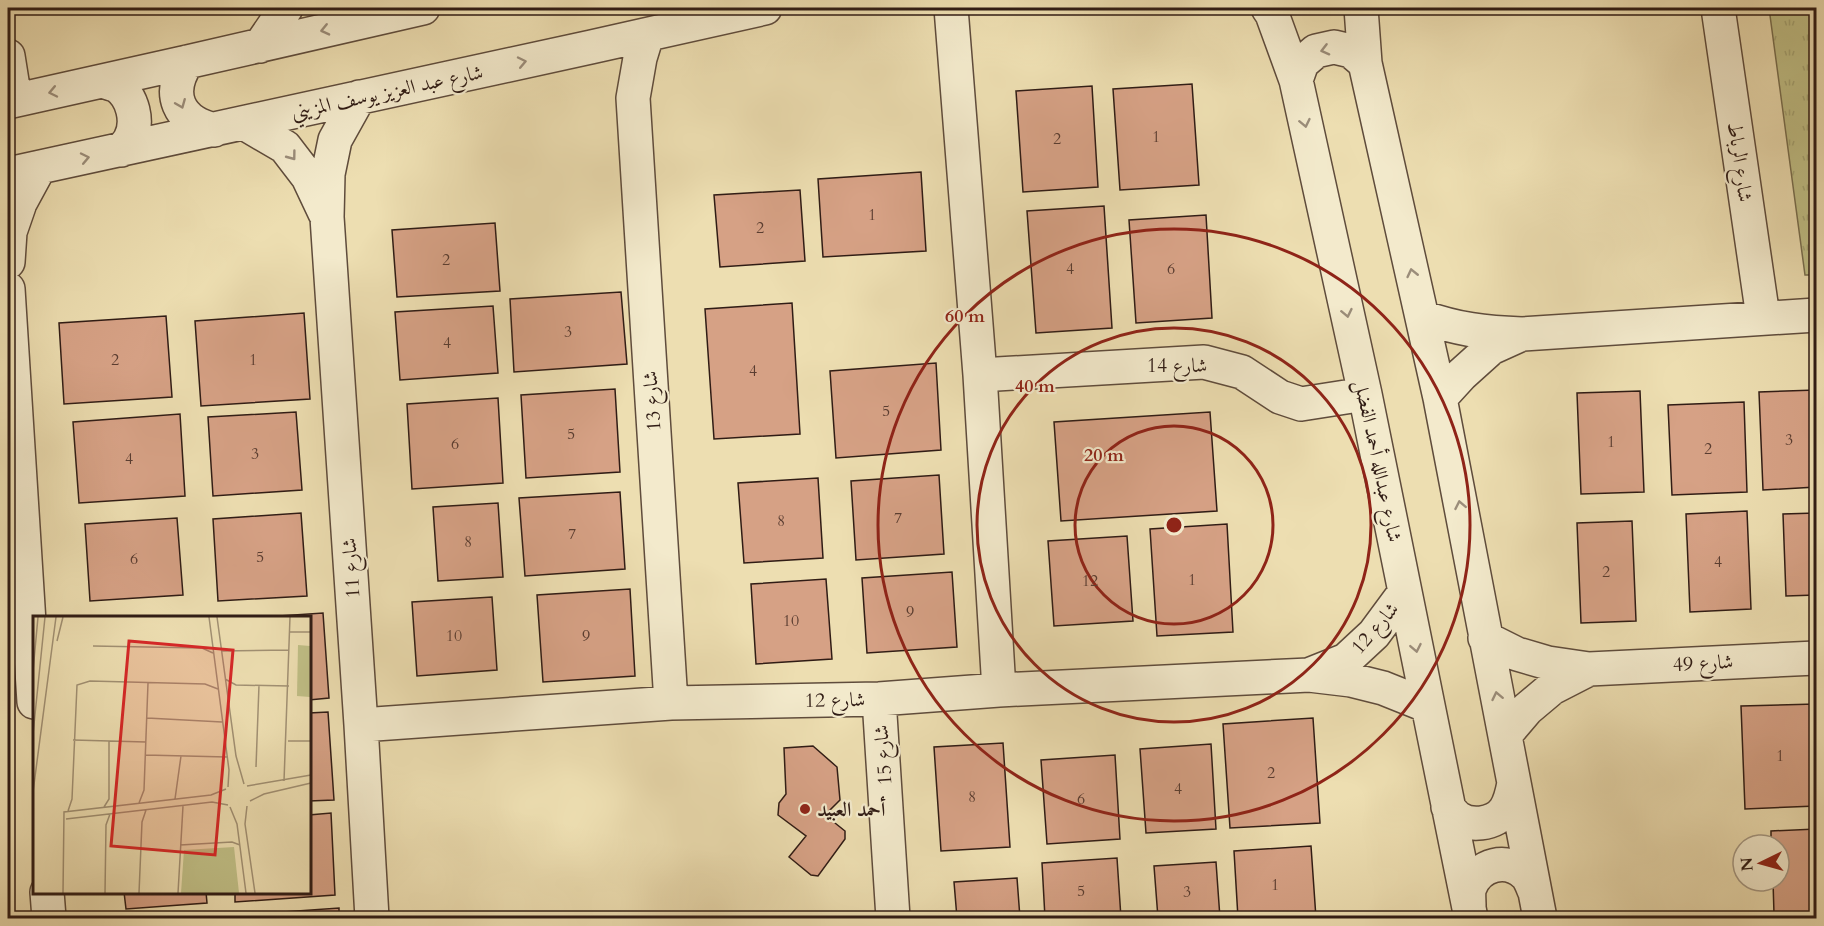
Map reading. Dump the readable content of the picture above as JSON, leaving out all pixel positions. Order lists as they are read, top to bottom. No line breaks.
{"streets":{"street":["شارع عبد العزيز يوسف المزيني","شارع الرباط","شارع 14","شارع 13","شارع عبدالله أحمد الفضل","شارع 11","شارع 12","شارع 49","شارع 15"]},"crossings":[["شارع عبد العزيز يوسف المزيني","شارع 13"],["شارع عبد العزيز يوسف المزيني","شارع 11"],["شارع 14","شارع عبدالله أحمد الفضل"],["شارع 13","شارع 12"],["شارع عبدالله أحمد الفضل","شارع 12"],["شارع 11","شارع 12"],["شارع 12","شارع 15"]],"places":["أحمد العبيد"],"house_numbers":["1","2","1","2","2","4","6","3","4","2","1","4","5","5","3","1","6","2","3","4","7","8","7","8","5","6","4","2","1","12","9","10","10","9","1","2","4","8","6","1","5","3"],"north":"left","rings":["60 m","40 m","20 m"]}
